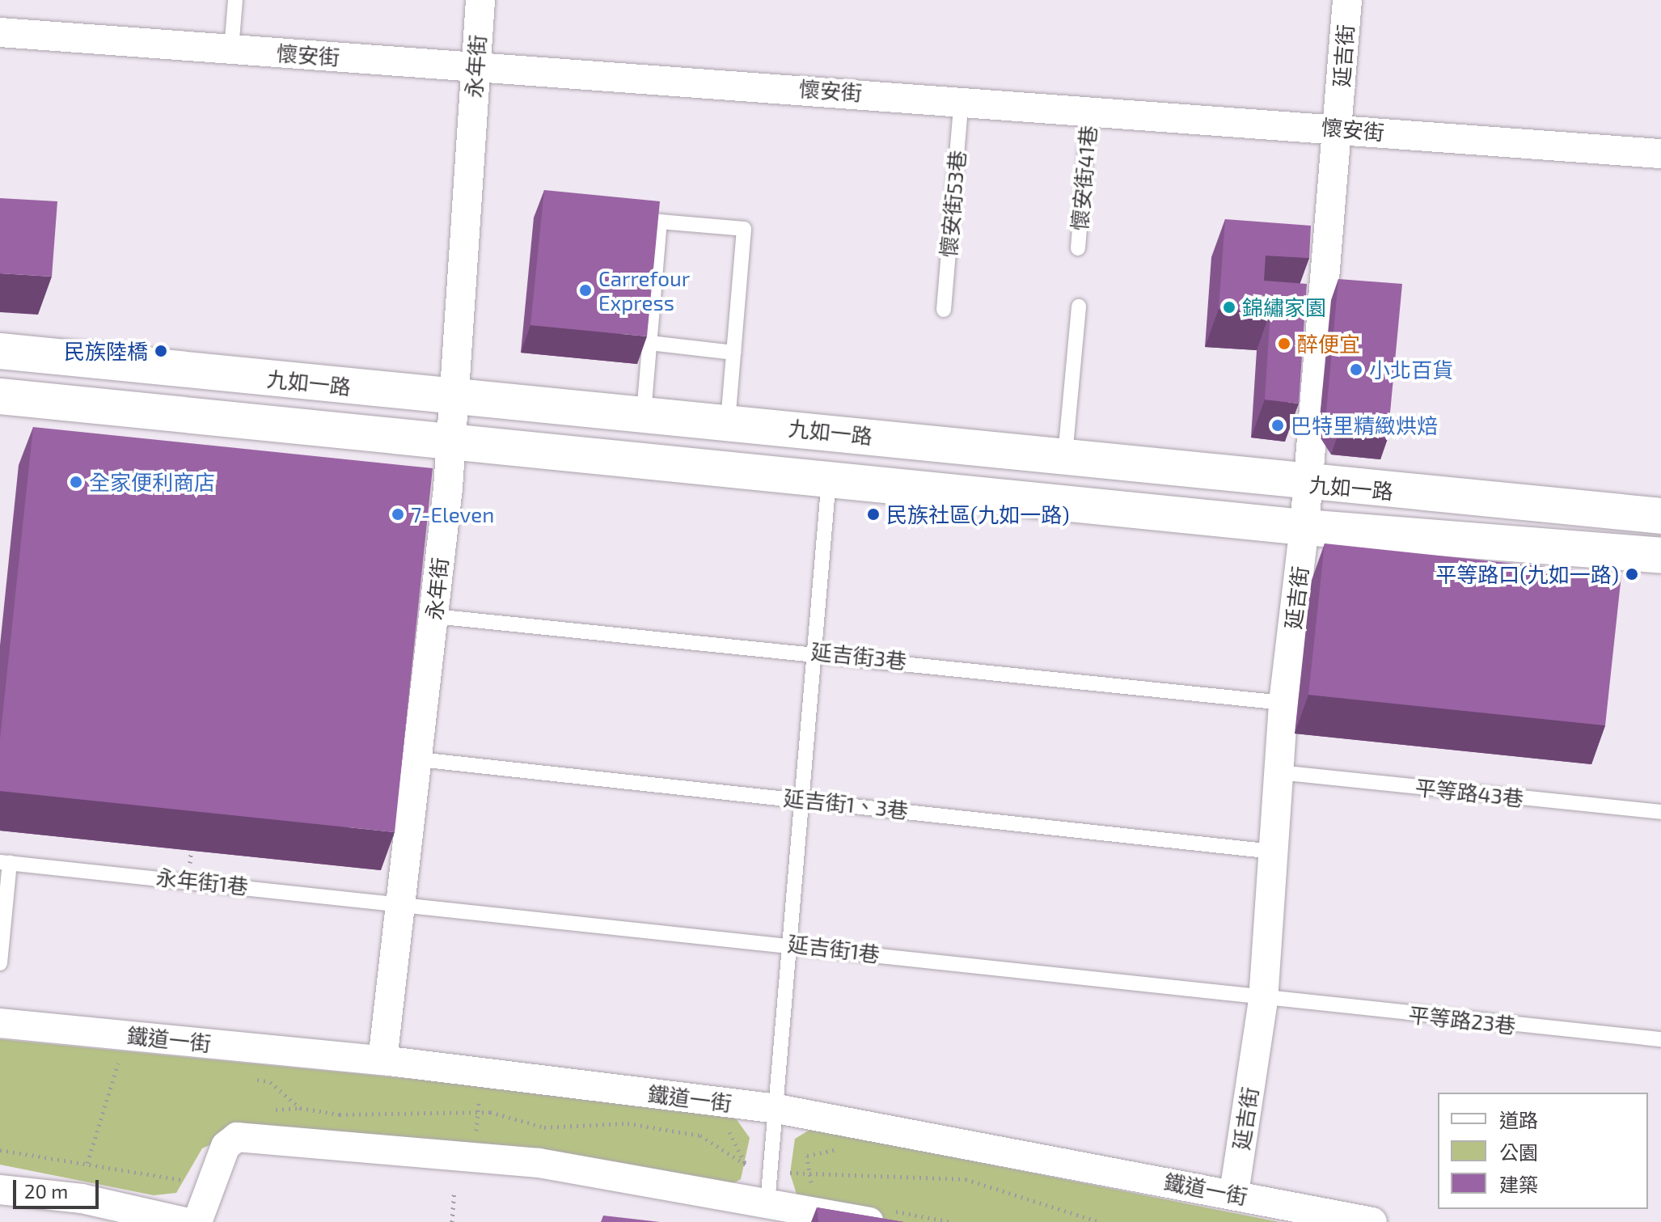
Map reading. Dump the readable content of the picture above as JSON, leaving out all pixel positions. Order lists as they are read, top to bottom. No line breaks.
{"streets":{"main road":["九如一路"],"street":["懷安街","延吉街","永年街","鐵道一街"],"lane":["懷安街41巷","懷安街53巷","延吉街3巷","平等路43巷","延吉街1、3巷","永年街1巷","延吉街1巷","平等路23巷"]},"crossings":[["懷安街","延吉街"],["懷安街","永年街"],["懷安街","懷安街41巷"],["懷安街","懷安街53巷"],["延吉街","九如一路"],["延吉街","延吉街3巷"],["延吉街","平等路43巷"],["延吉街","延吉街1、3巷"],["延吉街","延吉街1巷"],["延吉街","平等路23巷"],["延吉街","鐵道一街"],["永年街","九如一路"],["永年街","延吉街3巷"],["永年街","延吉街1、3巷"],["永年街","永年街1巷"],["永年街","延吉街1巷"],["永年街","鐵道一街"],["永年街1巷","延吉街1巷"],["延吉街1巷","平等路23巷"]],"places":["Carrefour Express","錦繡家園","醉便宜","民族陸橋","小北百貨","巴特里精緻烘焙","全家便利商店","7-Eleven","民族社區(九如一路)","平等路口(九如一路)"],"legend":["道路","公園","建築"],"scale_bar":"20 m"}
